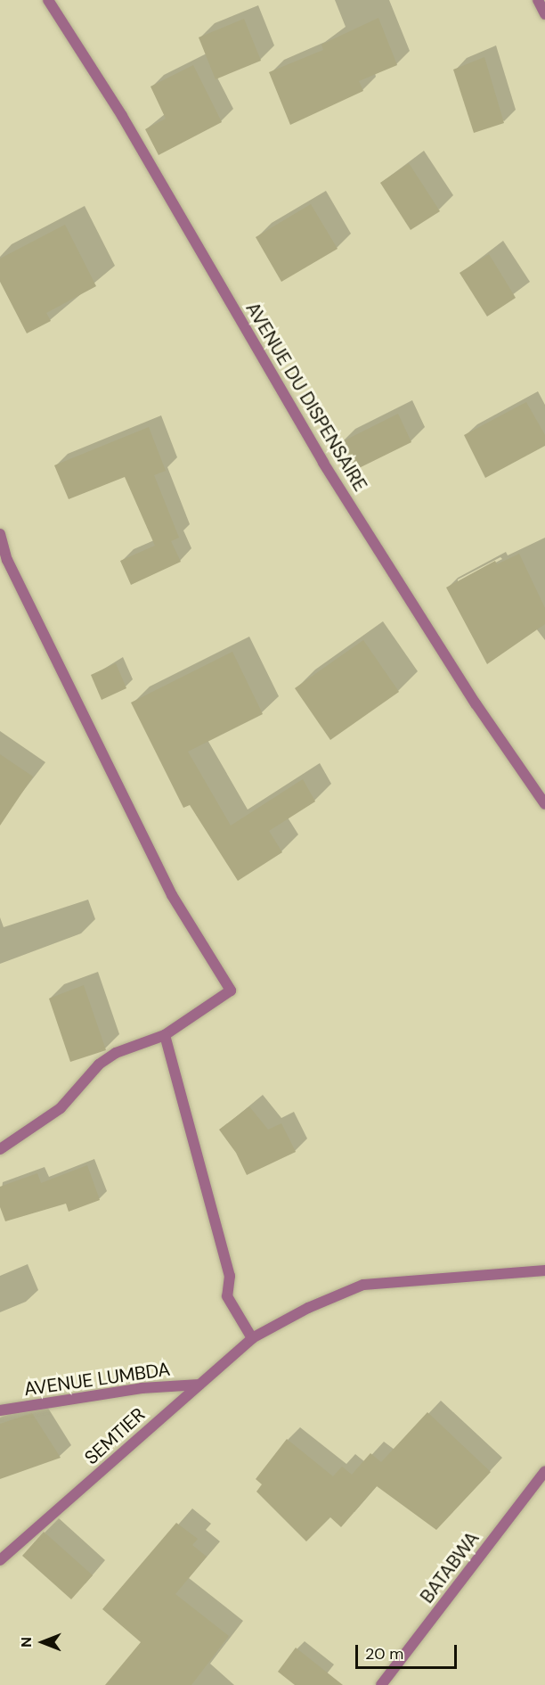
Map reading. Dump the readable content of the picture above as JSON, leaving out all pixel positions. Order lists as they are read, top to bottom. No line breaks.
{"streets":{"street":["AVENUE DU DISPENSAIRE","AVENUE LUMBDA","SEMTIER","BATABWA"]},"crossings":[["AVENUE LUMBDA","SEMTIER"]],"scale_bar":"20 m","north":"left"}
